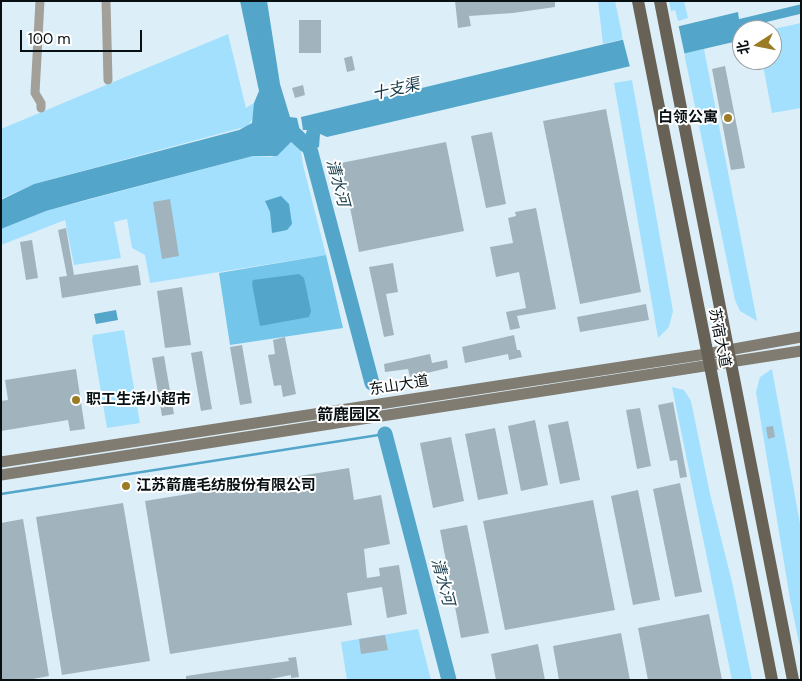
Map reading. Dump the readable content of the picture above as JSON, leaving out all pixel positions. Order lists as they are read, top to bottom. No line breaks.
{"streets":{"main road":["苏宿大道","东山大道"]},"crossings":[["苏宿大道","东山大道"]],"districts":["箭鹿园区"],"water":["十支渠","清水河"],"places":["白领公寓","职工生活小超市","江苏箭鹿毛纺股份有限公司"],"scale_bar":"100 m","north":"left"}
